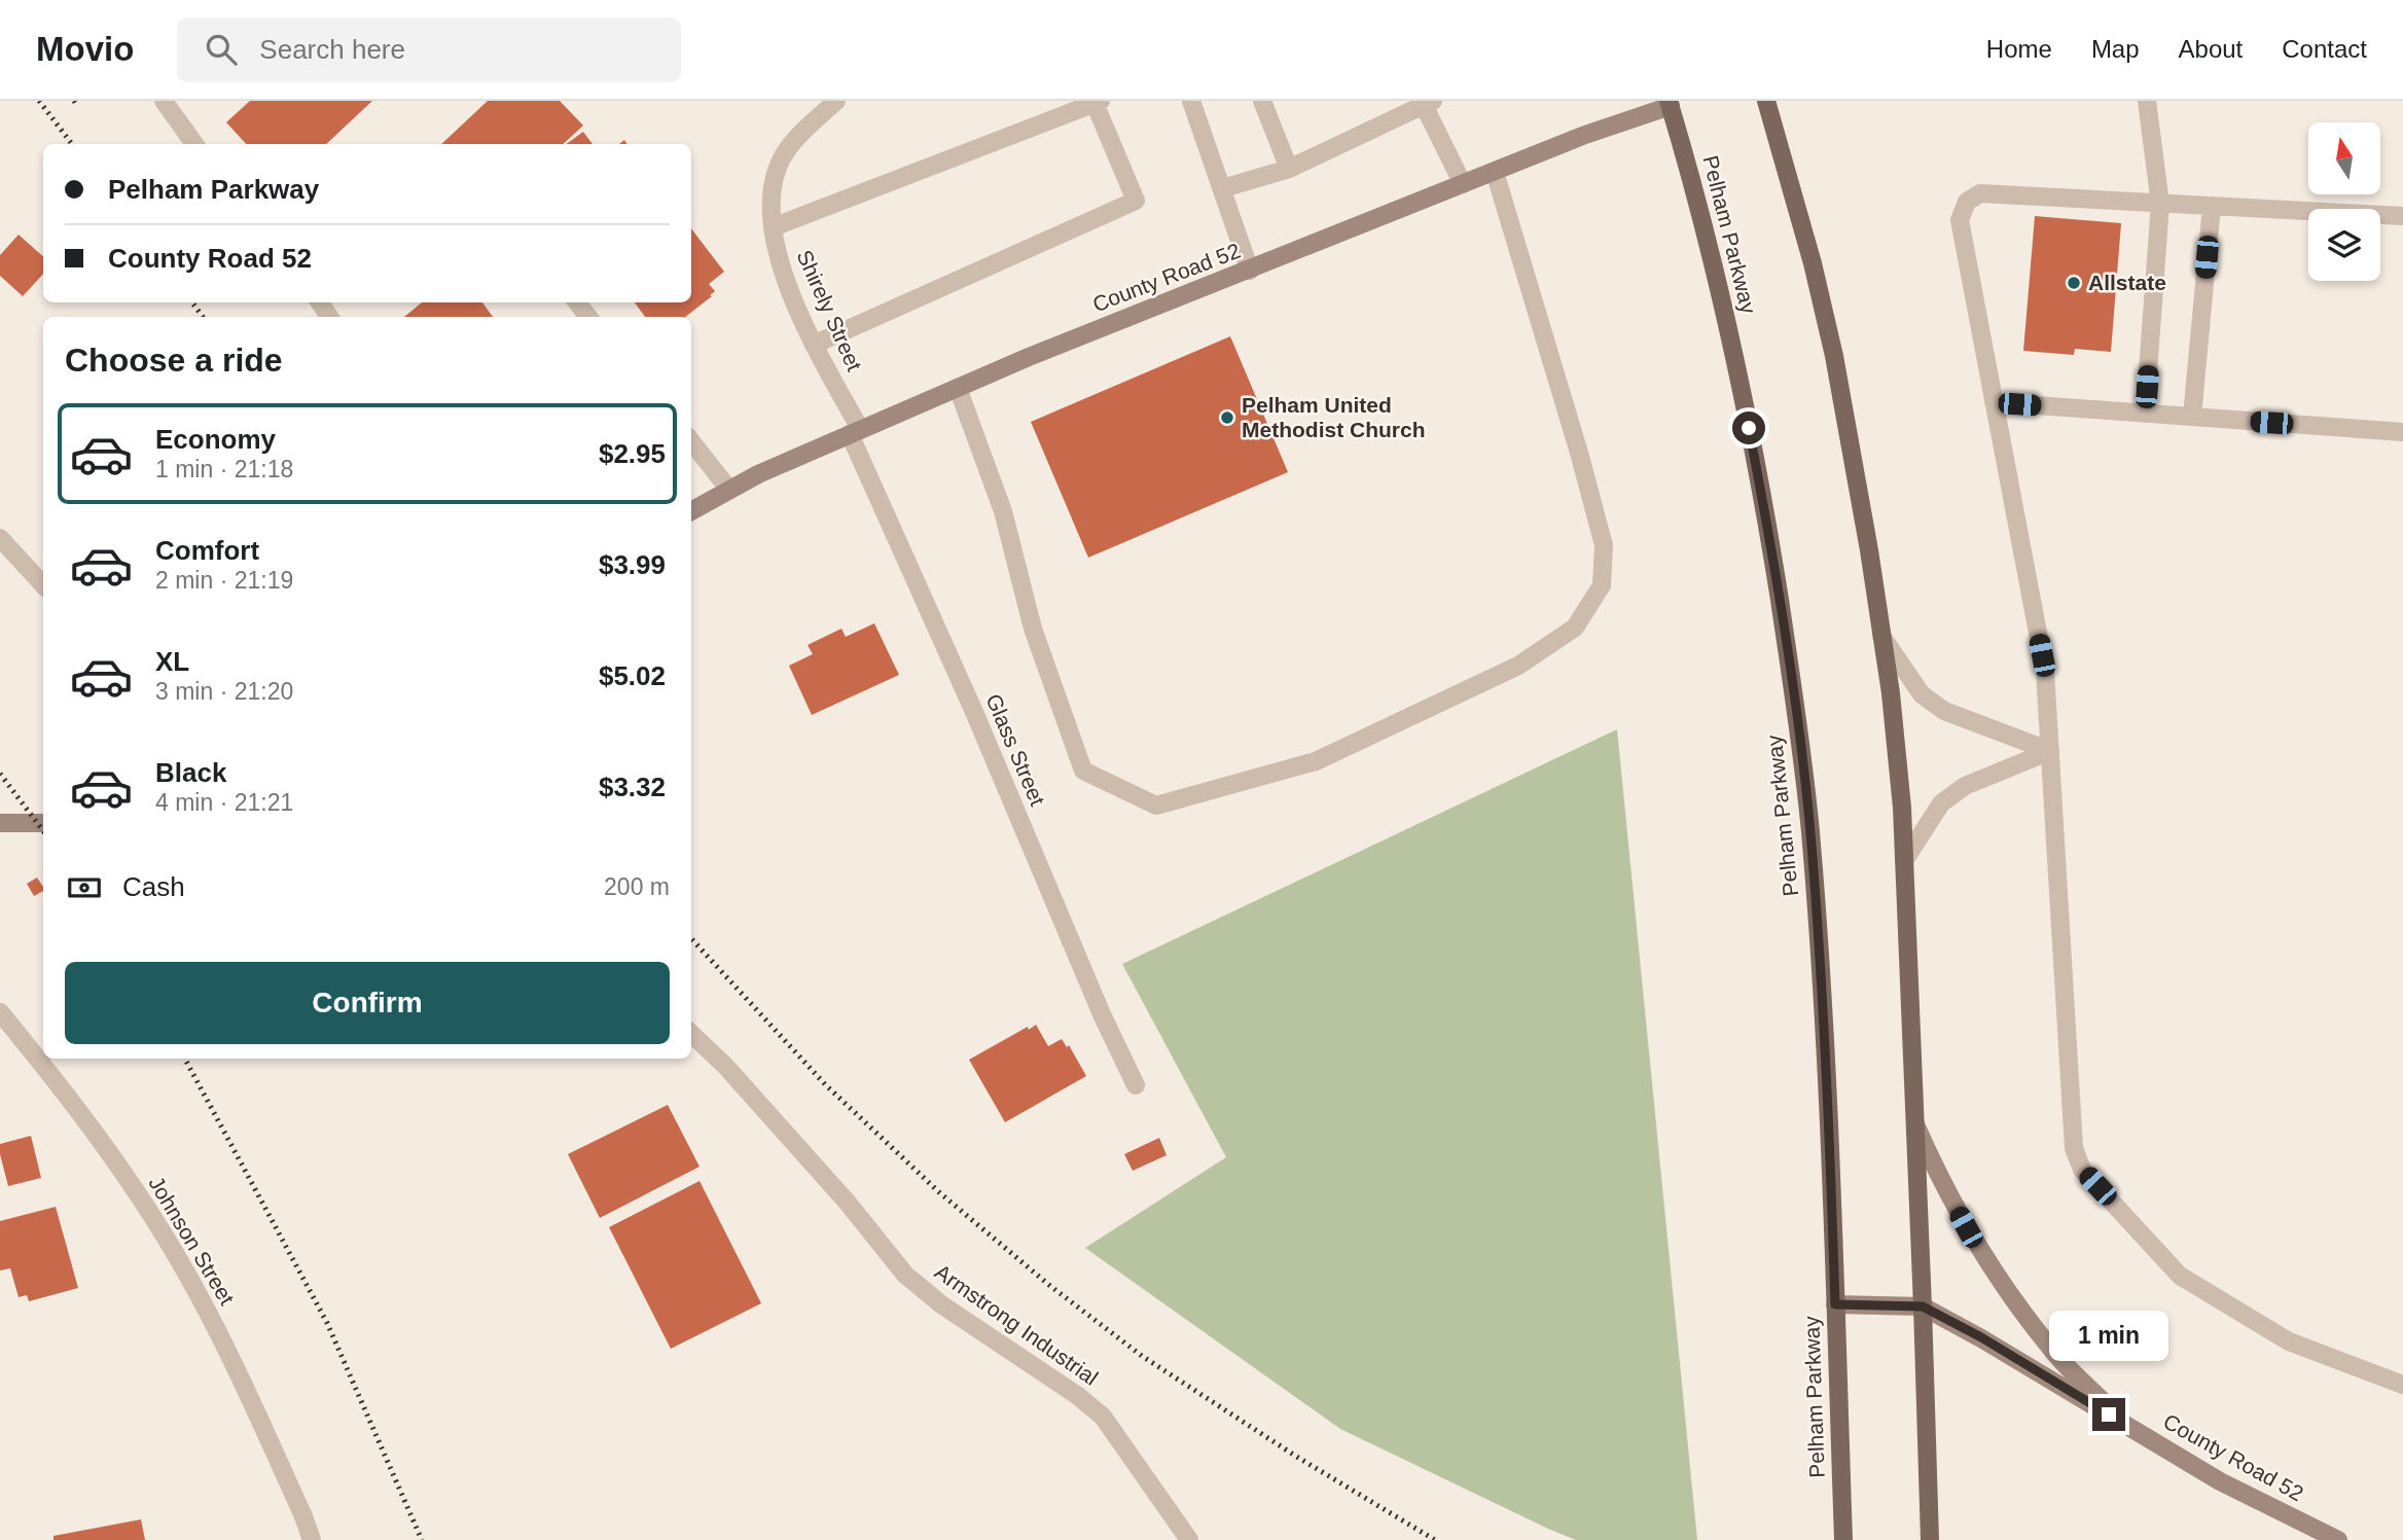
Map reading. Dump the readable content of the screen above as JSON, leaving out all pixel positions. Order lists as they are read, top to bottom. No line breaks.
{"streets":{"main road":["Pelham Parkway"],"street":["County Road 52","Shirely Street","Glass Street","Johnson Street","Armstrong Industrial"]},"crossings":[["Pelham Parkway","County Road 52"],["County Road 52","Shirely Street"],["County Road 52","Glass Street"],["Shirely Street","Glass Street"]],"places":["Allstate","Pelham United Methodist Church"],"north":"top","page":{"header":"Movio","search":"Search here","nav":["Home","Map","About","Contact"],"banner":["Pelham Parkway","County Road 52"],"heading":"Choose a ride","list":[{"name":"Economy","note":"1 min · 21:18","value":"$2.95"},{"name":"Comfort","note":"2 min · 21:19","value":"$3.99"},{"name":"XL","note":"3 min · 21:20","value":"$5.02"},{"name":"Black","note":"4 min · 21:21","value":"$3.32"}],"pay":["Cash","200 m"],"buttons":"Confirm","bubble":"1 min"}}
